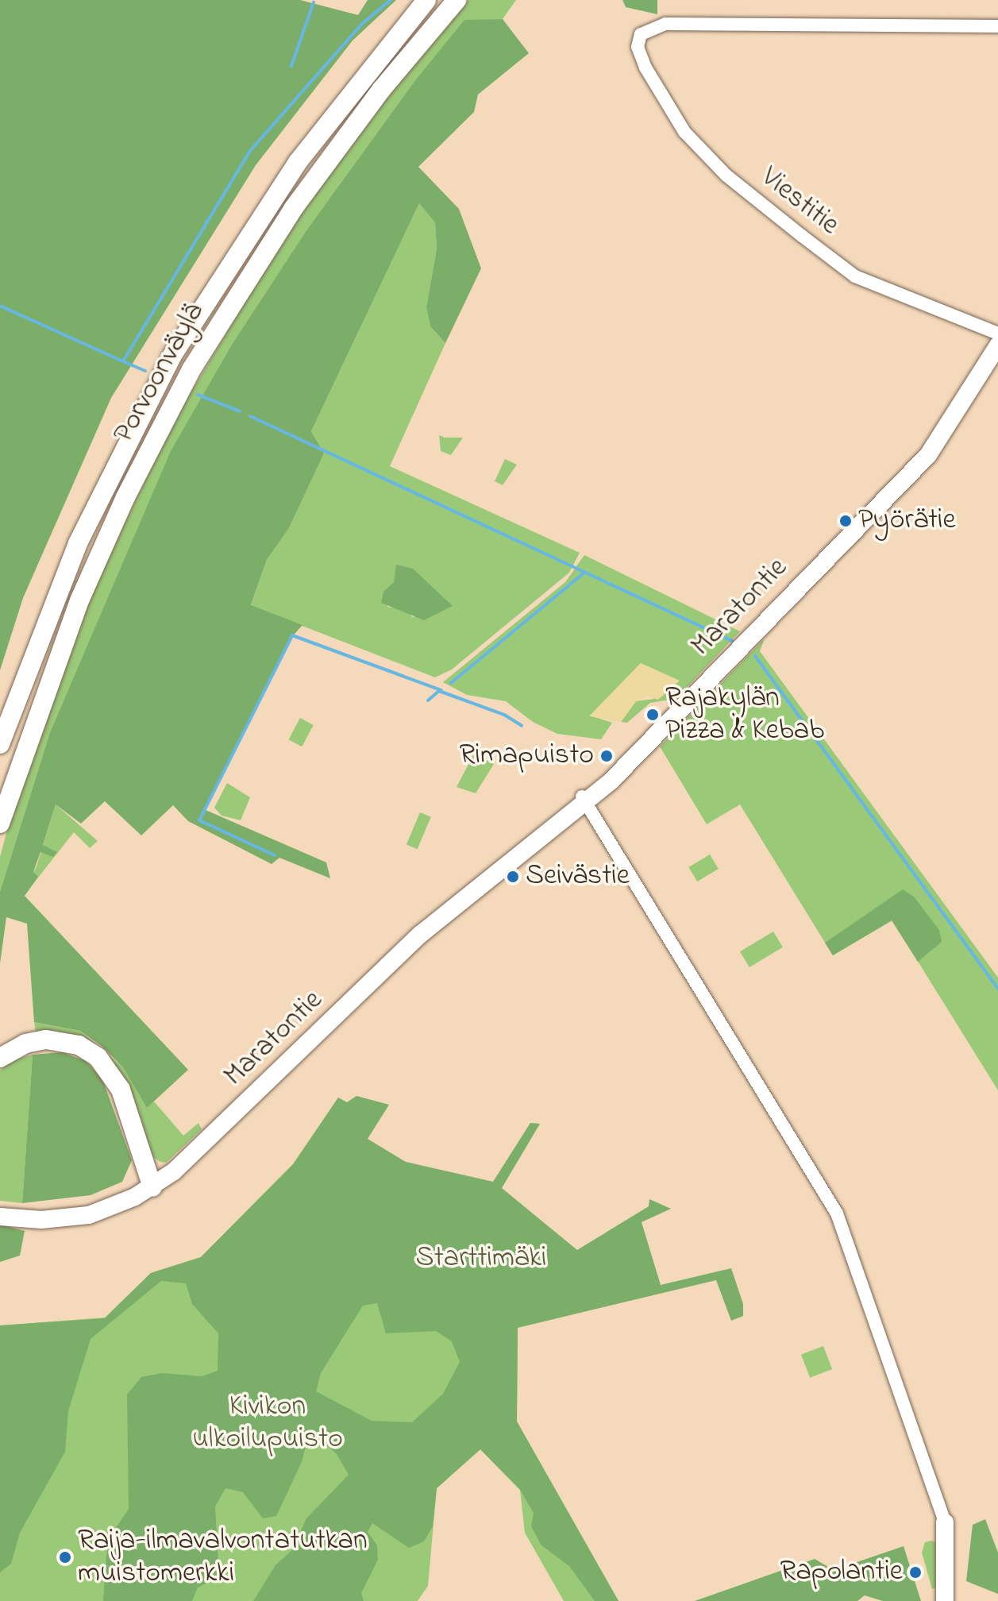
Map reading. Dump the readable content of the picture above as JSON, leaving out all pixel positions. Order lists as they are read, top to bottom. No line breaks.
{"streets":{"highway":["Porvoonväylä"],"main road":["Maratontie"],"street":["Viestitie"]},"parks":["Starttimäki","Kivikon ulkoilupuisto"],"places":["Pyörätie","Rajakylän Pizza & Kebab","Rimapuisto","Seivästie","Raija-ilmavalvontatutkan muistomerkki","Rapolantie"]}
